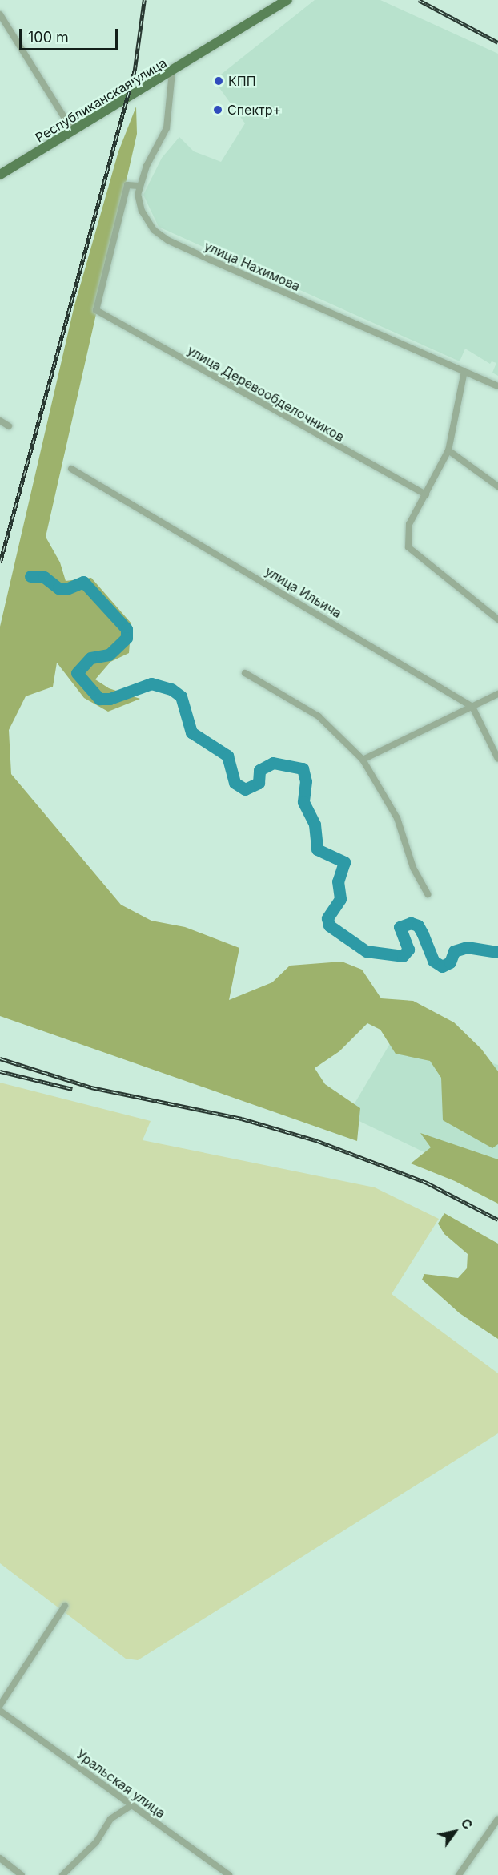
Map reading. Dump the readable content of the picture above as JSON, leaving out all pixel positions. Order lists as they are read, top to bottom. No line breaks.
{"streets":{"main road":["Республиканская улица"],"street":["улица Нахимова","улица Деревообделочников","улица Ильича","Уральская улица"]},"crossings":[["улица Нахимова","улица Деревообделочников"]],"places":["КПП","Спектр+"],"scale_bar":"100 m","north":"top right"}
